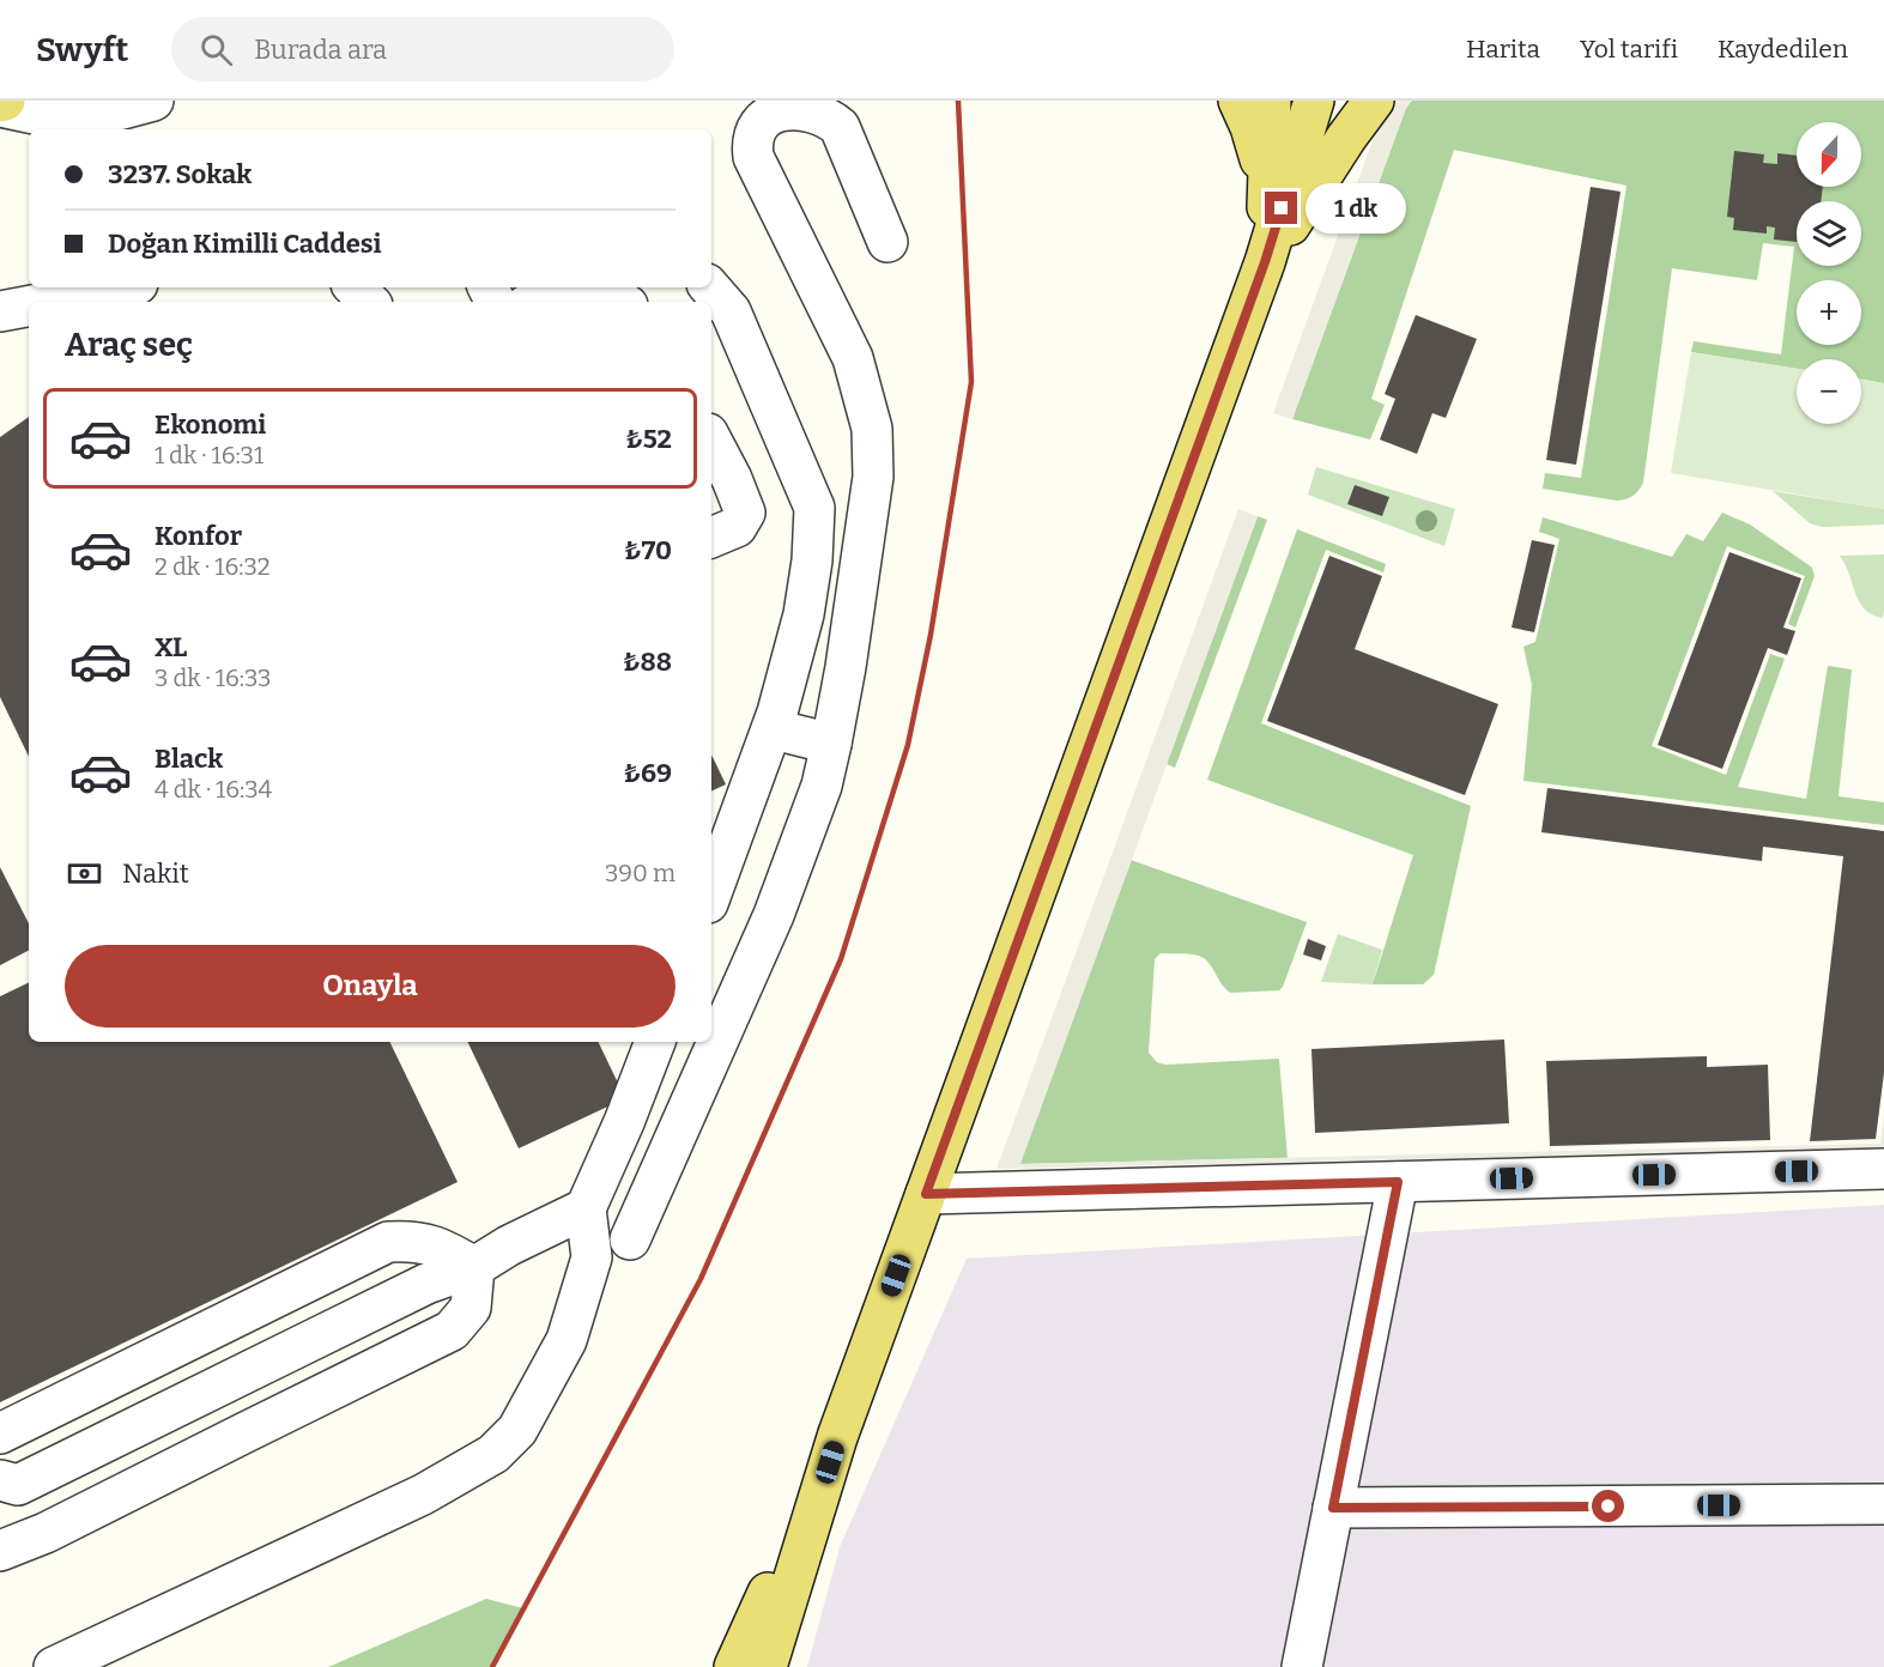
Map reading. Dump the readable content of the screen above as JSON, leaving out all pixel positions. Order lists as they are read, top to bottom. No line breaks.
{"north":"bottom","page":{"header":"Swyft","search":"Burada ara","nav":["Harita","Yol tarifi","Kaydedilen"],"map_buttons":["+","−"],"banner":["3237. Sokak","Doğan Kimilli Caddesi"],"bubble":"1 dk","heading":"Araç seç","list":[{"name":"Ekonomi","note":"1 dk · 16:31","value":"₺52"},{"name":"Konfor","note":"2 dk · 16:32","value":"₺70"},{"name":"XL","note":"3 dk · 16:33","value":"₺88"},{"name":"Black","note":"4 dk · 16:34","value":"₺69"}],"pay":["Nakit","390 m"],"buttons":"Onayla"}}
